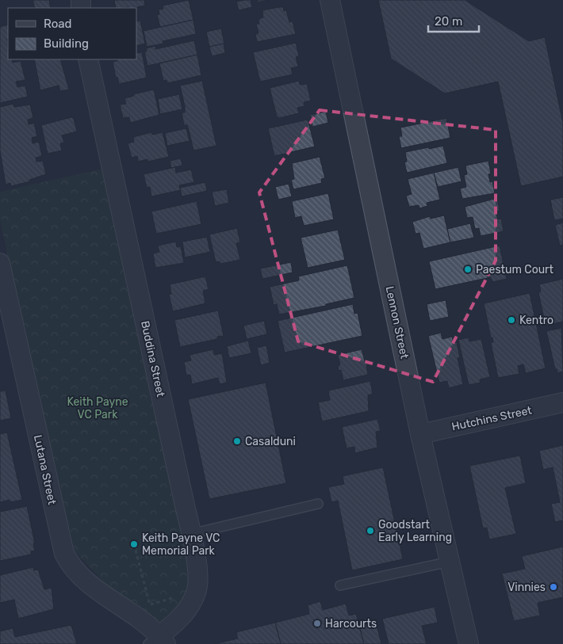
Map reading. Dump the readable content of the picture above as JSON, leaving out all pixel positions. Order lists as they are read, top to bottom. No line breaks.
{"streets":{"street":["Lennon Street","Buddina Street","Hutchins Street","Lutana Street"]},"crossings":[["Lennon Street","Hutchins Street"],["Buddina Street","Lutana Street"]],"parks":["Keith Payne VC Park"],"places":["Paestum Court","Kentro","Casalduni","Goodstart Early Learning","Keith Payne VC Memorial Park","Vinnies","Harcourts"],"legend":["Road","Building"],"scale_bar":"20 m"}
